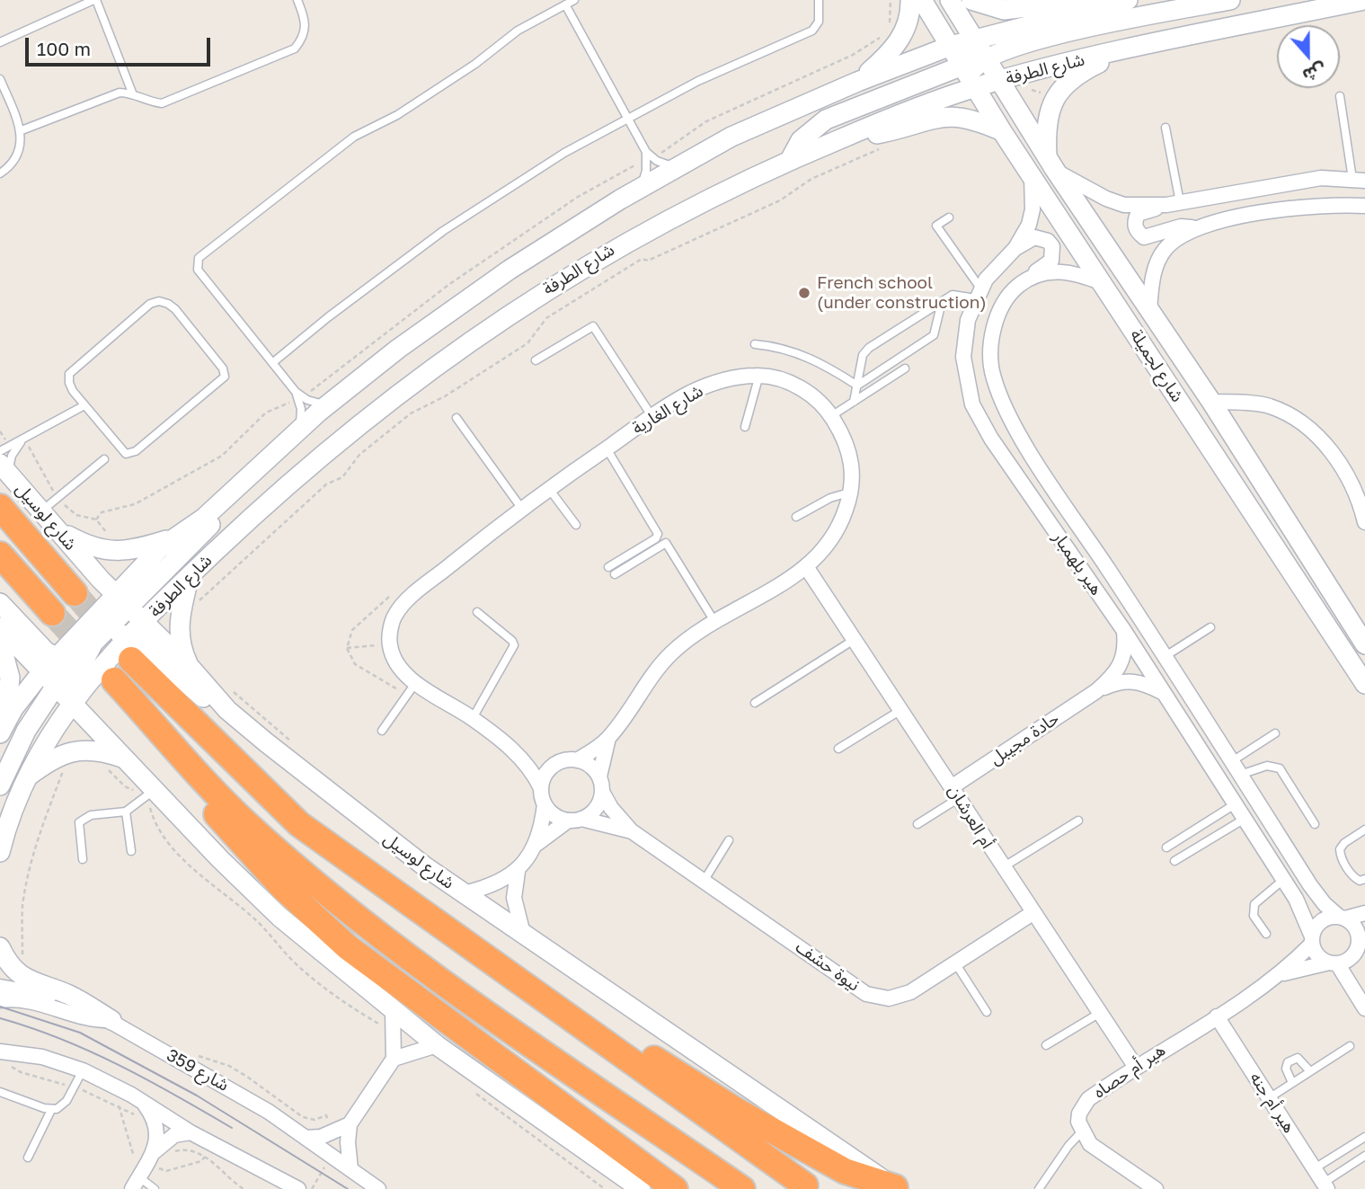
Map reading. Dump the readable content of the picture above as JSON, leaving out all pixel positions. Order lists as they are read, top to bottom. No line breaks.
{"streets":{"highway":["شارع لوسيل"],"main road":["شارع الطرفة","شارع لجميلة"],"street":["شارع الغارية","هير بلهمبار","حادة مجيبل","أم العرشان","نيوة حشف","شارع 359","هير أم حصاه","هير أم جنه"]},"crossings":[["شارع الطرفة","شارع لجميلة"],["شارع الطرفة","شارع لوسيل"],["شارع لجميلة","هير بلهمبار"],["شارع الغارية","أم العرشان"],["شارع الغارية","نيوة حشف"],["هير بلهمبار","حادة مجيبل"],["هير بلهمبار","هير أم حصاه"],["حادة مجيبل","أم العرشان"],["أم العرشان","نيوة حشف"],["أم العرشان","هير أم حصاه"],["هير أم حصاه","هير أم جنه"]],"places":["French school (under construction)"],"scale_bar":"100 m","north":"bottom"}
